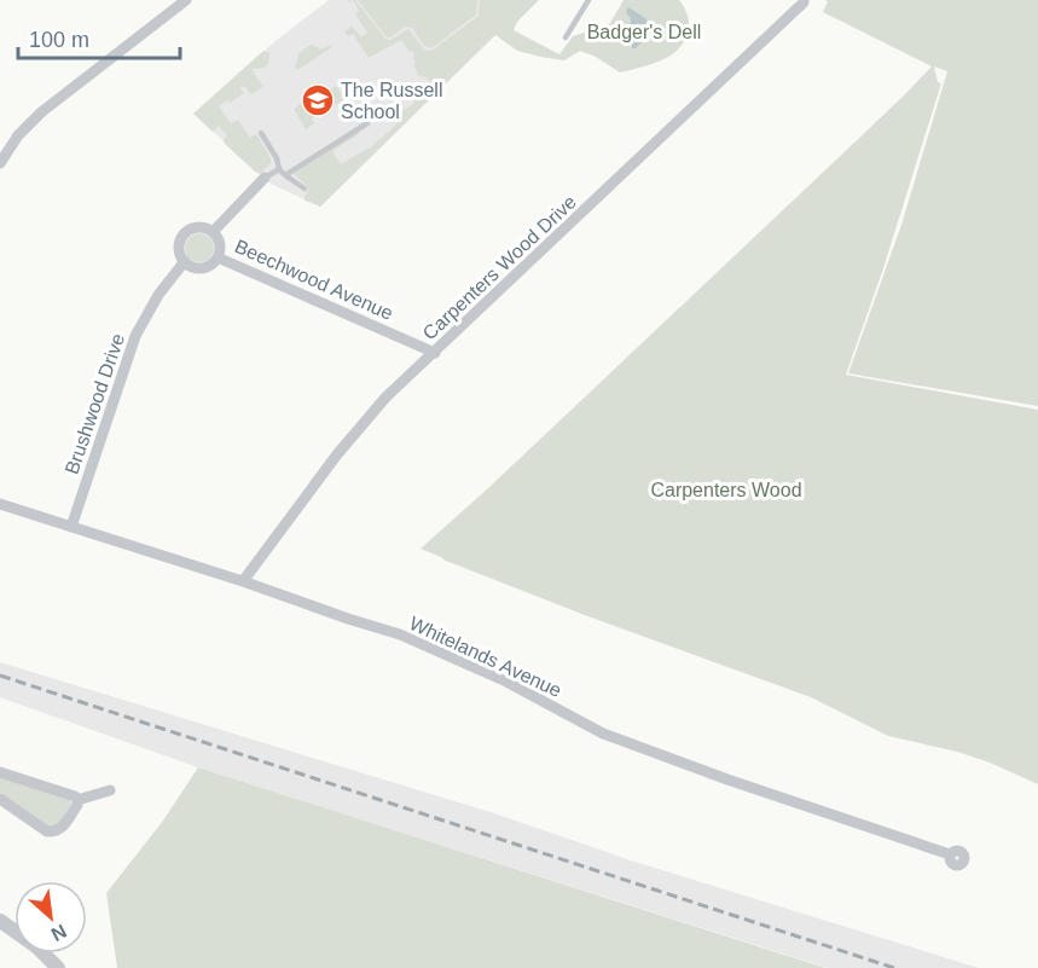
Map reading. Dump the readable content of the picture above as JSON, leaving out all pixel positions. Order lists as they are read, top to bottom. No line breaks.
{"streets":{"street":["Carpenters Wood Drive","Beechwood Avenue","Brushwood Drive","Whitelands Avenue"]},"crossings":[["Carpenters Wood Drive","Beechwood Avenue"],["Carpenters Wood Drive","Whitelands Avenue"],["Beechwood Avenue","Brushwood Drive"],["Brushwood Drive","Whitelands Avenue"]],"parks":["Badger's Dell","Carpenters Wood"],"places":{"school or university":["The Russell School"]},"scale_bar":"100 m","north":"bottom right"}
